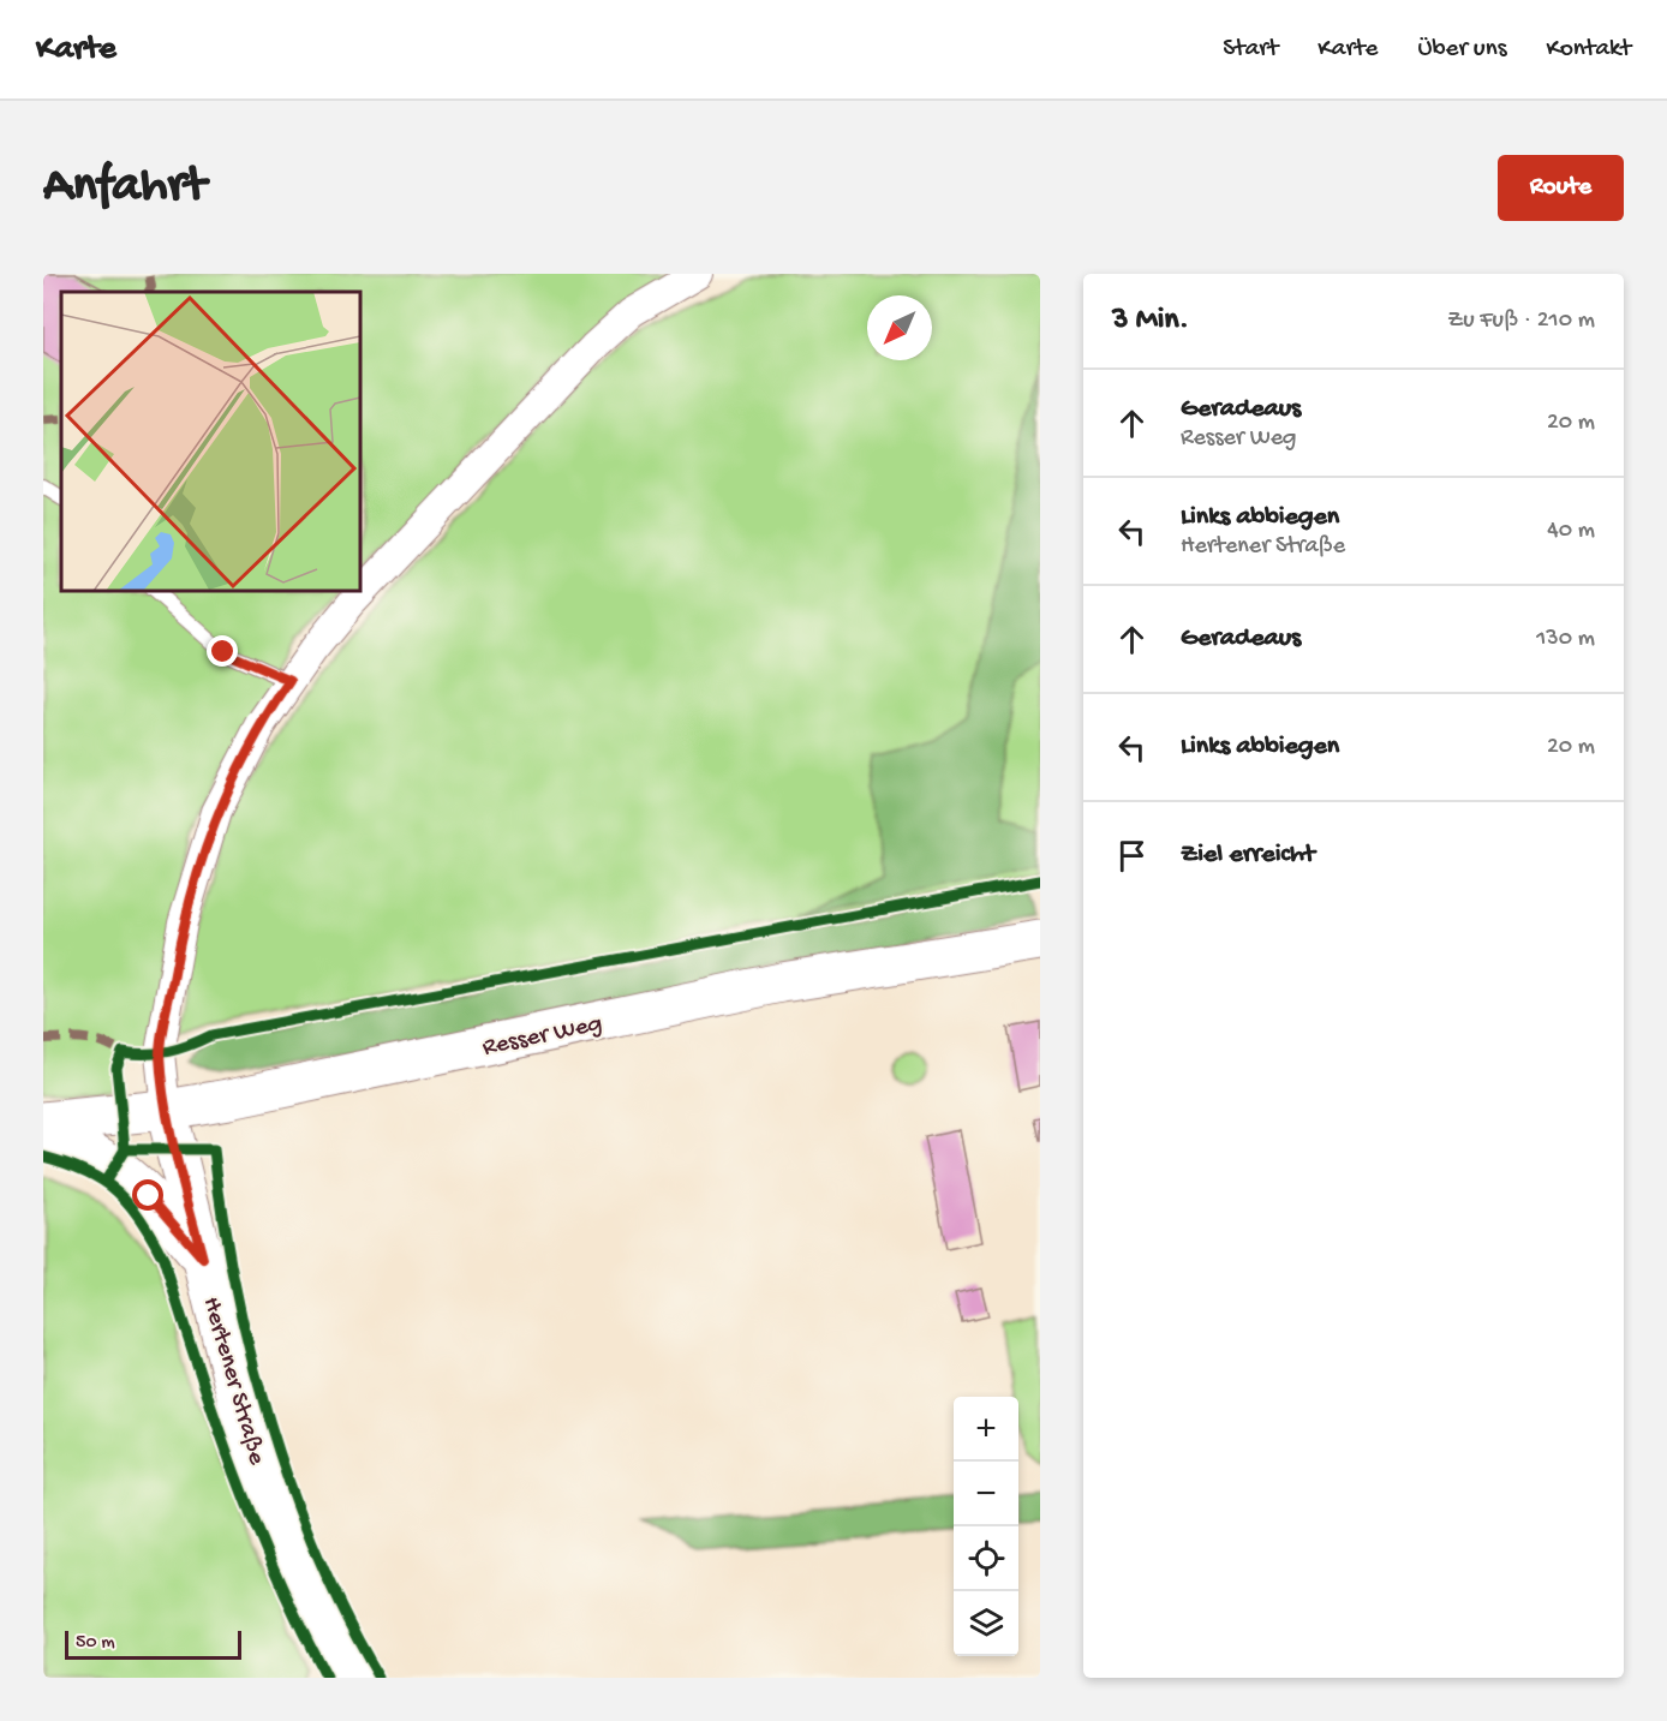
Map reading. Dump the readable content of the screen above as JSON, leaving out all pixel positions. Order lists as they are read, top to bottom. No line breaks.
{"streets":{"main road":["Resser Weg","Hertener Straße"]},"crossings":[["Resser Weg","Hertener Straße"]],"scale_bar":"50 m","north":"bottom left","page":{"header":"Karte","nav":["Start","Karte","Über uns","Kontakt"],"buttons":"Route","title":"Anfahrt","heading":["3 Min.","Zu Fuß · 210 m"],"list":[["Geradeaus","Resser Weg","20 m"],["Links abbiegen","Hertener Straße","40 m"],["Geradeaus","130 m"],["Links abbiegen","20 m"],"Ziel erreicht"],"map_buttons":["+","−"],"scale":"50 m"}}
